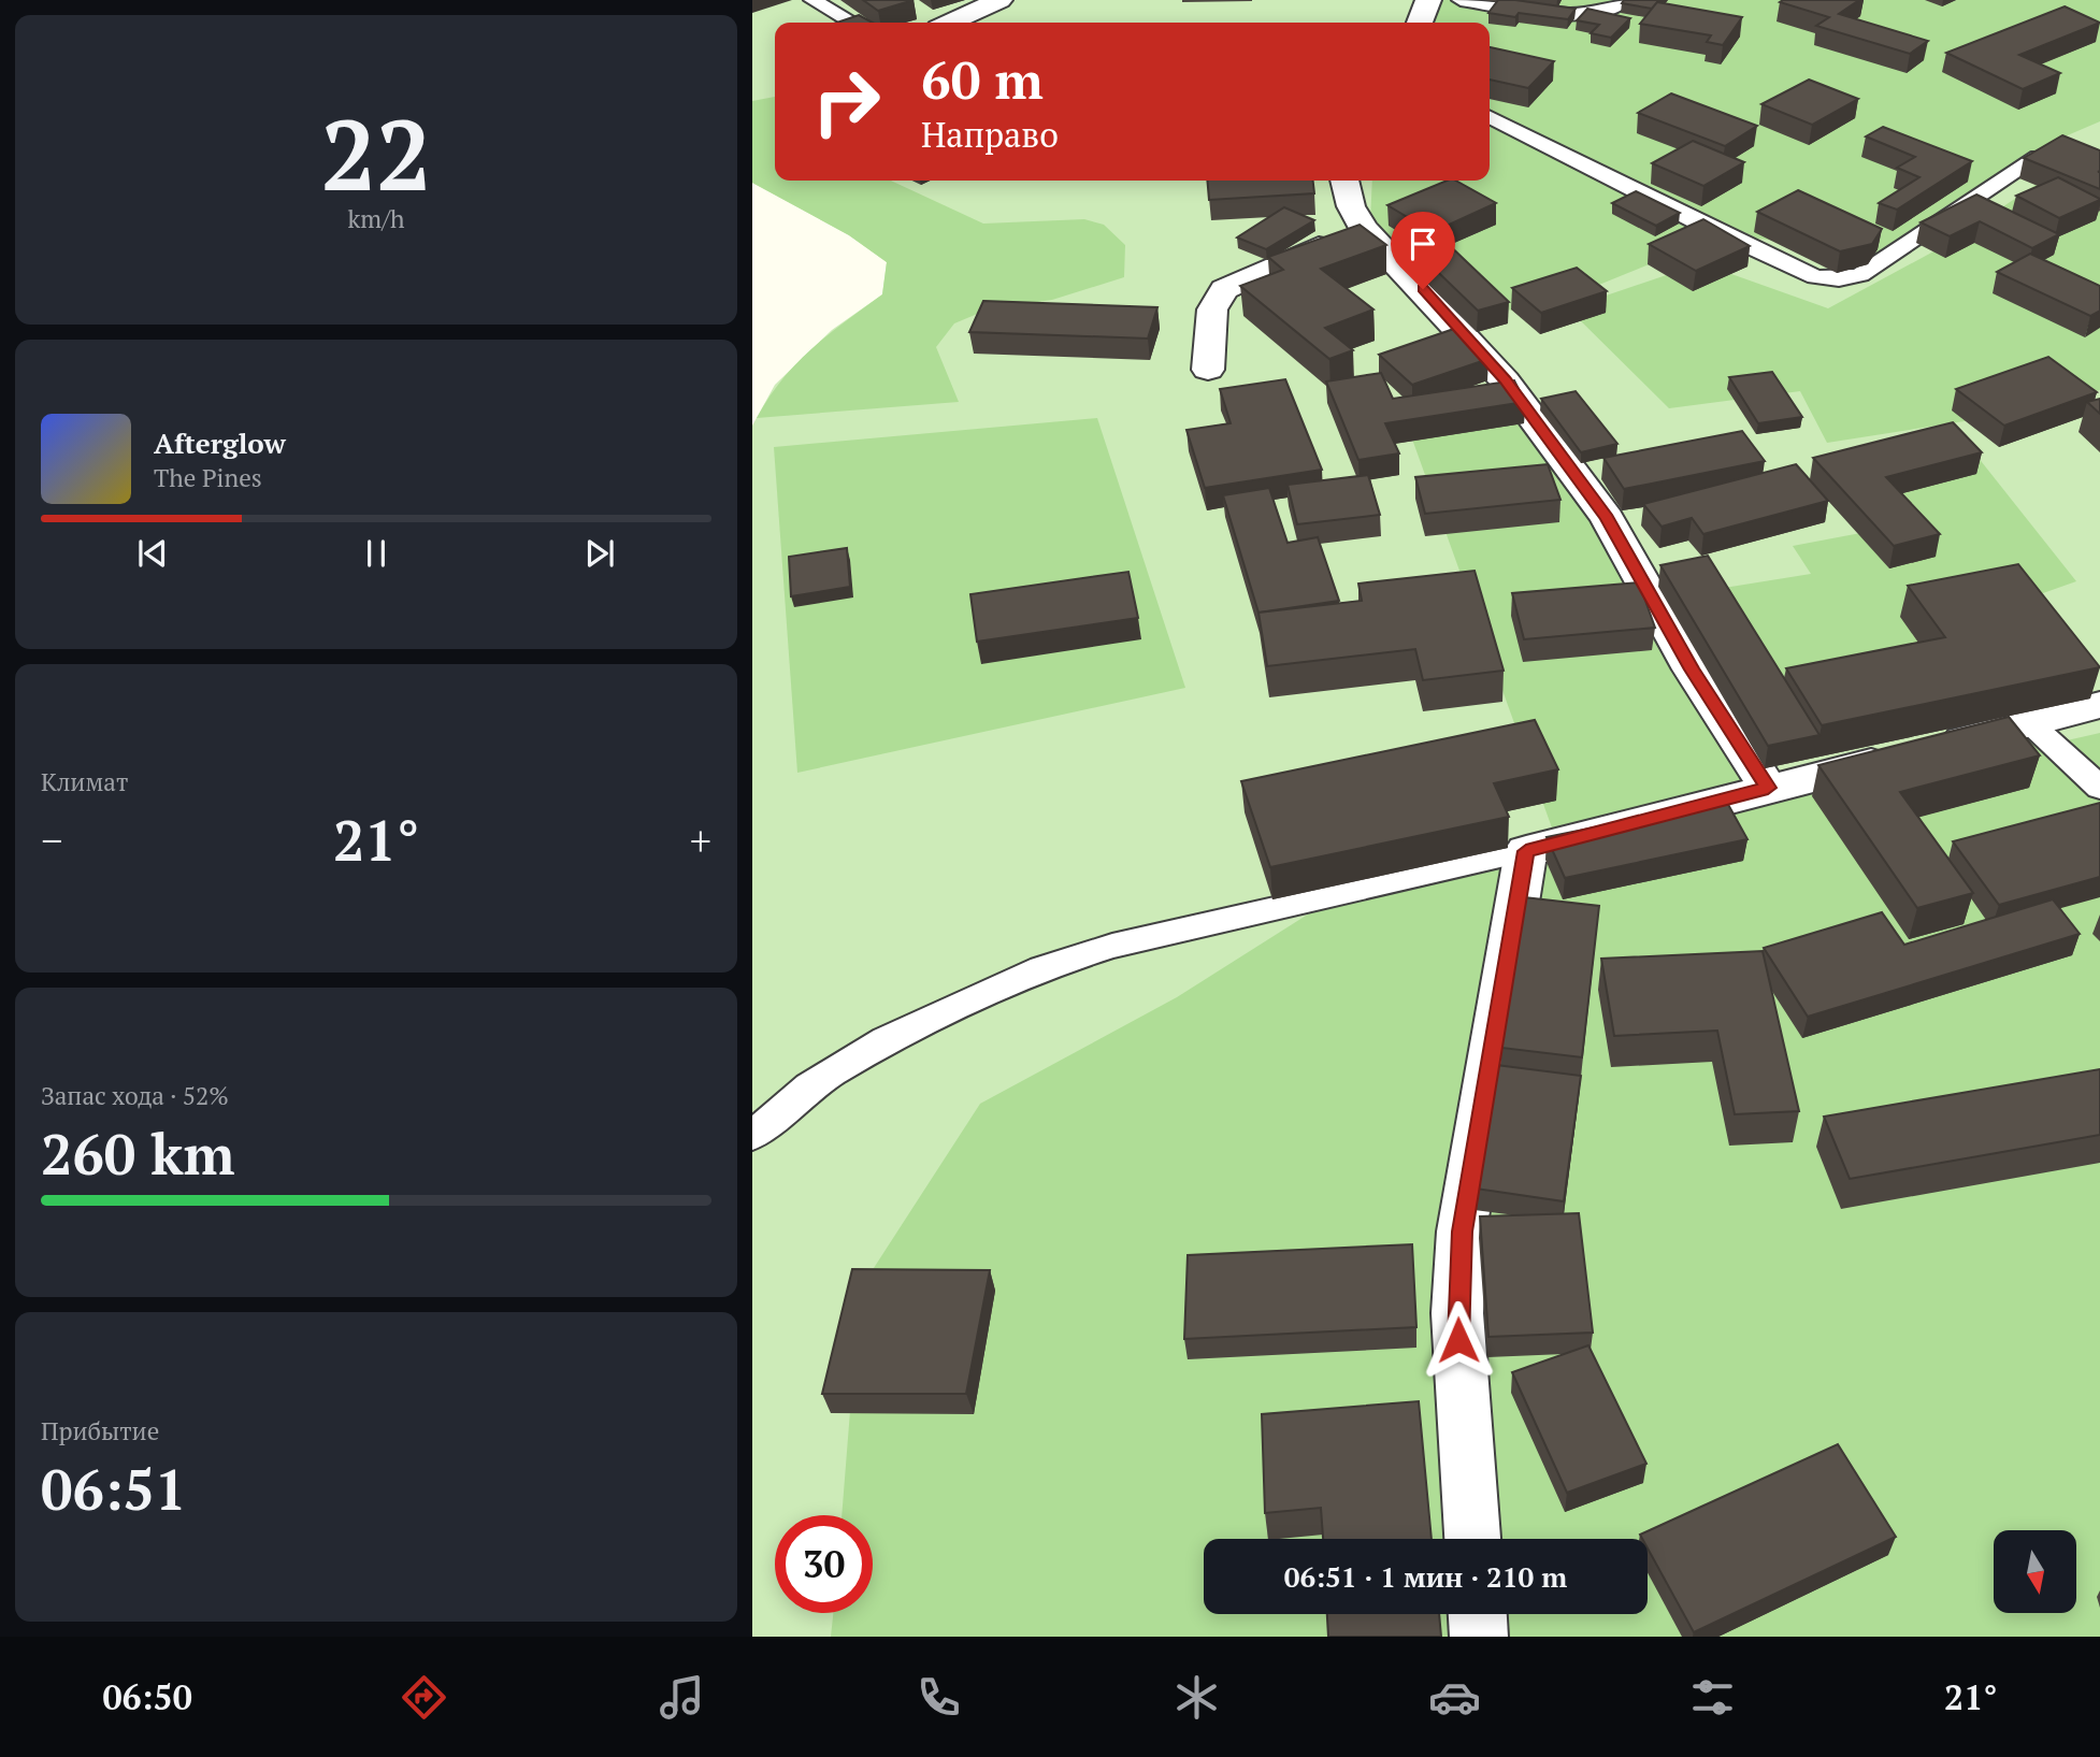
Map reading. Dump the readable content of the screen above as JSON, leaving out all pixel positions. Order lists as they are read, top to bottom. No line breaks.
{"north":"bottom","page":{"tile":[["22","km/h"],"Климат",["Запас хода · 52%","260 km"],["Прибытие","06:51"]],"turn":["60 m","Направо"],"song":["Afterglow","The Pines"],"heat":["−","21°","+"],"limit":"30","trip":"06:51 · 1 мин · 210 m","tabs":["06:50","21°"]}}
